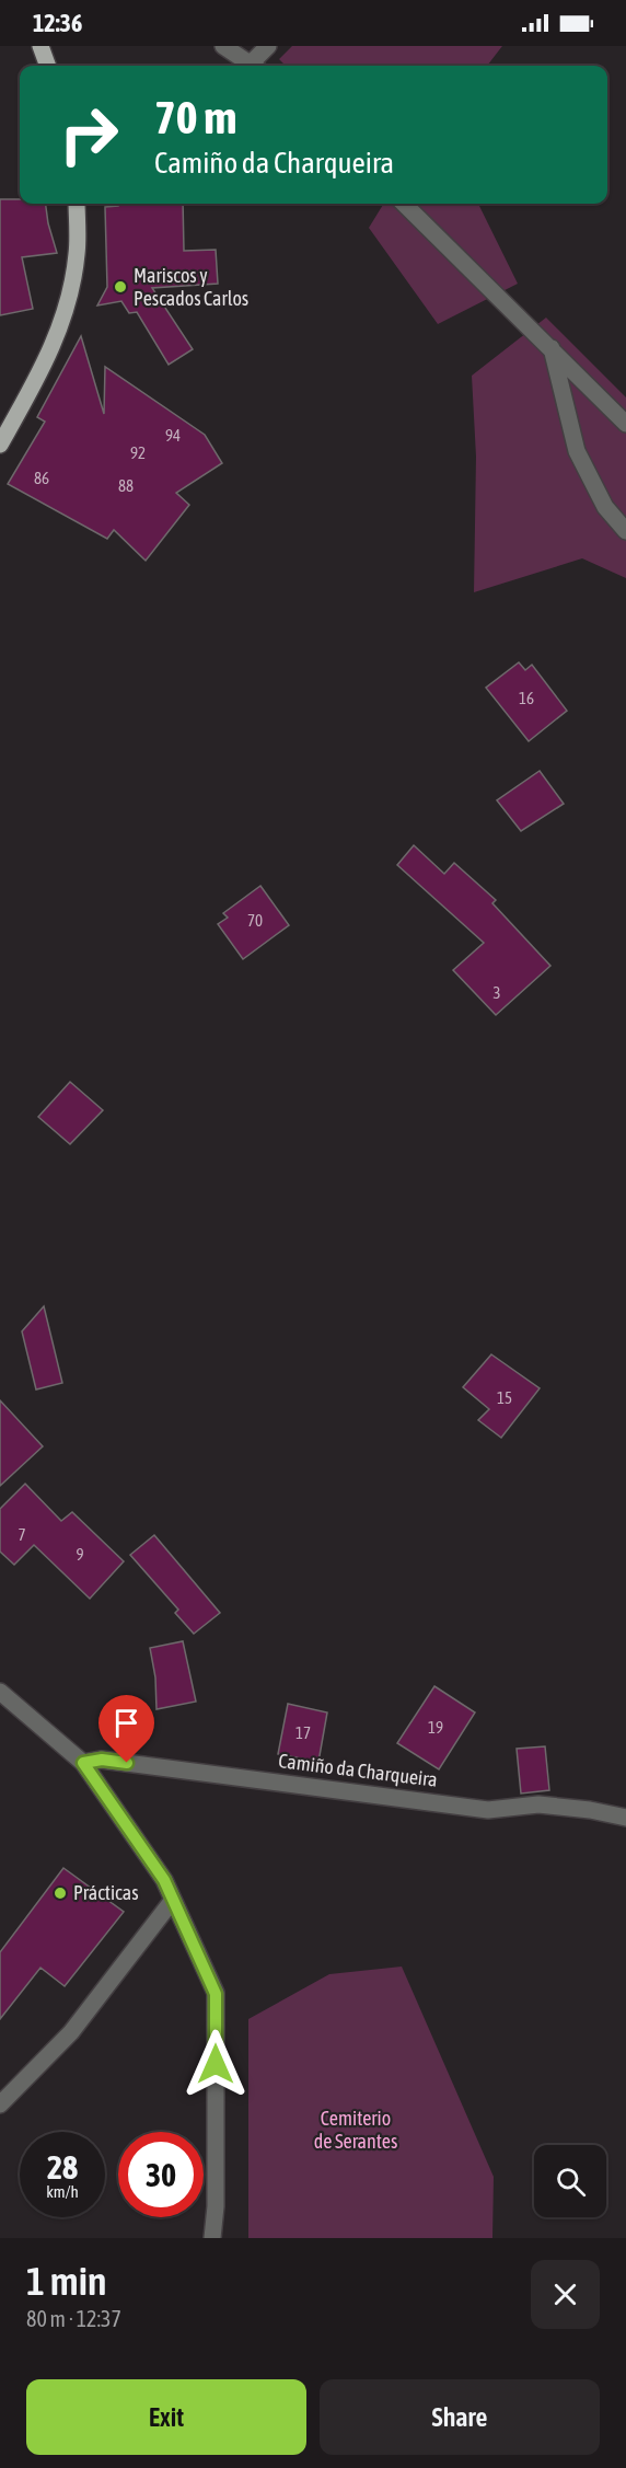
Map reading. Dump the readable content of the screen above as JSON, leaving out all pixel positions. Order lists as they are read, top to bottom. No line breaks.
{"streets":{"street":["Camiño da Charqueira"]},"parks":["Cemiterio de Serantes"],"places":["Mariscos y Pescados Carlos","Prácticas"],"house_numbers":["94","92","86","88","16","70","3","15","7","9","19","17"],"page":{"status":"12:36","turn":["70 m","Camiño da Charqueira"],"speed":"28 km/h","limit":"30","heading":["1 min","80 m · 12:37"],"buttons":["Exit","Share"]}}
